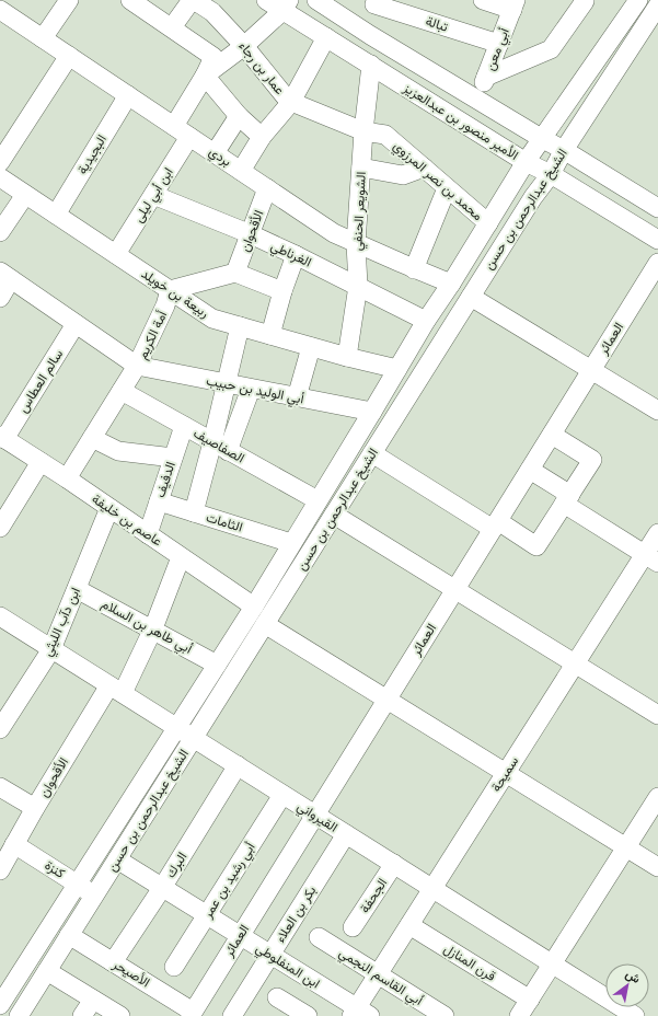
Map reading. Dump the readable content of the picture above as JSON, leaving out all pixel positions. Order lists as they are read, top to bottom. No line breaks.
{"streets":{"street":["تبالة","أبي معن","عمار بن رجاء","الأمير منصور بن عبدالعزيز","البجيدية","بردي","محمد بن نصر المرزوي","ابن أبي ليلى","الشيخ عبدالرحمن بن حسن","الشويعر الحنفي","الأقحوان","الغرناطي","ربيعة بن خويلد","أمة الكريم","العمائر","سالم العطاس","أبي الوليد بن حبيب","الصفاصيف","الدفيف","عاصم بن خليفة","الثامات","ابن دآب الليثي","أبي طاهر بن السلام","سميحة","القيرواني","البرك","كنزة","أبي رشيد بن عمر","الجحفة","بكر بن العلاء","قرن المنازل","ابن المنفلوطي","الأصيحر","أبي القاسم النجمي"]},"crossings":[["تبالة","أبي معن"],["أبي معن","الأمير منصور بن عبدالعزيز"],["عمار بن رجاء","محمد بن نصر المرزوي"],["عمار بن رجاء","الشويعر الحنفي"],["الأمير منصور بن عبدالعزيز","الشيخ عبدالرحمن بن حسن"],["الأمير منصور بن عبدالعزيز","الشويعر الحنفي"],["البجيدية","بردي"],["البجيدية","ربيعة بن خويلد"],["بردي","ابن أبي ليلى"],["بردي","الشيخ عبدالرحمن بن حسن"],["بردي","الشويعر الحنفي"],["بردي","الأقحوان"],["محمد بن نصر المرزوي","الشيخ عبدالرحمن بن حسن"],["محمد بن نصر المرزوي","الشويعر الحنفي"],["ابن أبي ليلى","الغرناطي"],["ابن أبي ليلى","ربيعة بن خويلد"],["الشيخ عبدالرحمن بن حسن","الغرناطي"],["الشيخ عبدالرحمن بن حسن","ربيعة بن خويلد"],["الشيخ عبدالرحمن بن حسن","أبي الوليد بن حبيب"],["الشيخ عبدالرحمن بن حسن","الصفاصيف"],["الشيخ عبدالرحمن بن حسن","عاصم بن خليفة"],["الشيخ عبدالرحمن بن حسن","الثامات"],["الشيخ عبدالرحمن بن حسن","أبي طاهر بن السلام"],["الشيخ عبدالرحمن بن حسن","القيرواني"],["الشيخ عبدالرحمن بن حسن","كنزة"],["الشيخ عبدالرحمن بن حسن","ابن المنفلوطي"],["الشيخ عبدالرحمن بن حسن","الأصيحر"],["الشويعر الحنفي","الغرناطي"],["الشويعر الحنفي","ربيعة بن خويلد"],["الأقحوان","الغرناطي"],["الأقحوان","عاصم بن خليفة"],["الأقحوان","أبي طاهر بن السلام"],["الأقحوان","القيرواني"],["الأقحوان","كنزة"],["ربيعة بن خويلد","أمة الكريم"],["أمة الكريم","أبي الوليد بن حبيب"],["أمة الكريم","الصفاصيف"],["أمة الكريم","عاصم بن خليفة"],["العمائر","القيرواني"],["العمائر","ابن المنفلوطي"],["العمائر","الأصيحر"],["سالم العطاس","عاصم بن خليفة"],["الصفاصيف","الدفيف"],["الدفيف","عاصم بن خليفة"],["الدفيف","الثامات"],["عاصم بن خليفة","ابن دآب الليثي"],["ابن دآب الليثي","أبي طاهر بن السلام"],["ابن دآب الليثي","القيرواني"],["سميحة","القيرواني"],["سميحة","قرن المنازل"],["سميحة","ابن المنفلوطي"],["سميحة","أبي القاسم النجمي"],["القيرواني","البرك"],["القيرواني","أبي رشيد بن عمر"],["القيرواني","الجحفة"],["القيرواني","بكر بن العلاء"],["البرك","ابن المنفلوطي"],["البرك","الأصيحر"],["أبي رشيد بن عمر","ابن المنفلوطي"],["بكر بن العلاء","ابن المنفلوطي"]],"north":"top right"}
